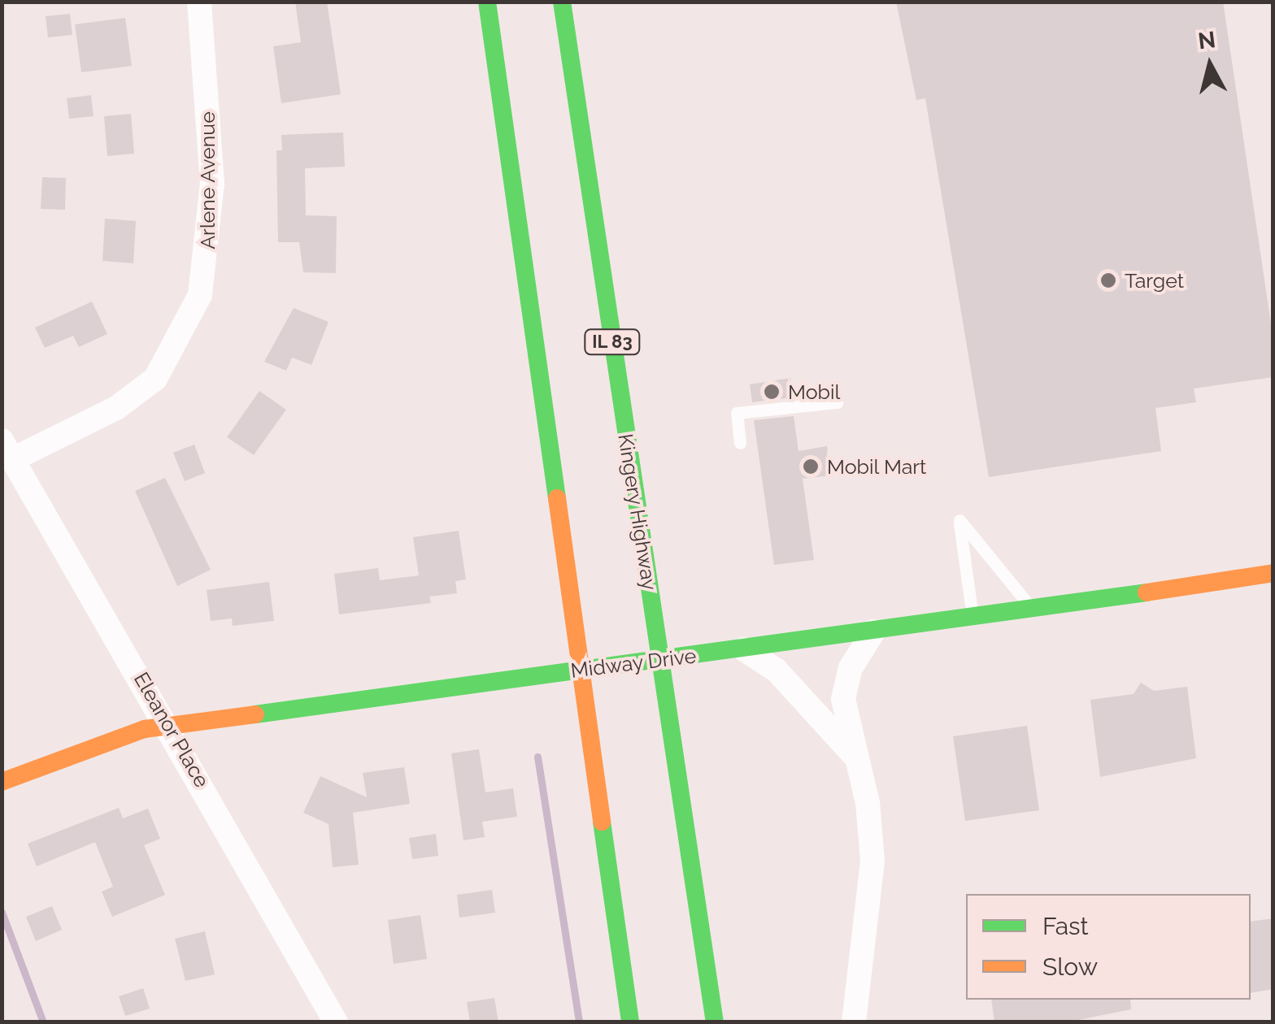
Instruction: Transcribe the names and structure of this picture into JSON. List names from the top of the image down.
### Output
{
  "streets": {
    "main road": ["IL 83", "Kingery Highway", "Midway Drive"],
    "street": ["Arlene Avenue", "Eleanor Place"]
  },
  "crossings": [
    ["Arlene Avenue", "Eleanor Place"],
    ["Kingery Highway", "Midway Drive"],
    ["Midway Drive", "Eleanor Place"]
  ],
  "places": ["Target", "Mobil", "Mobil Mart"],
  "legend": ["Fast", "Slow"],
  "north": "top"
}
